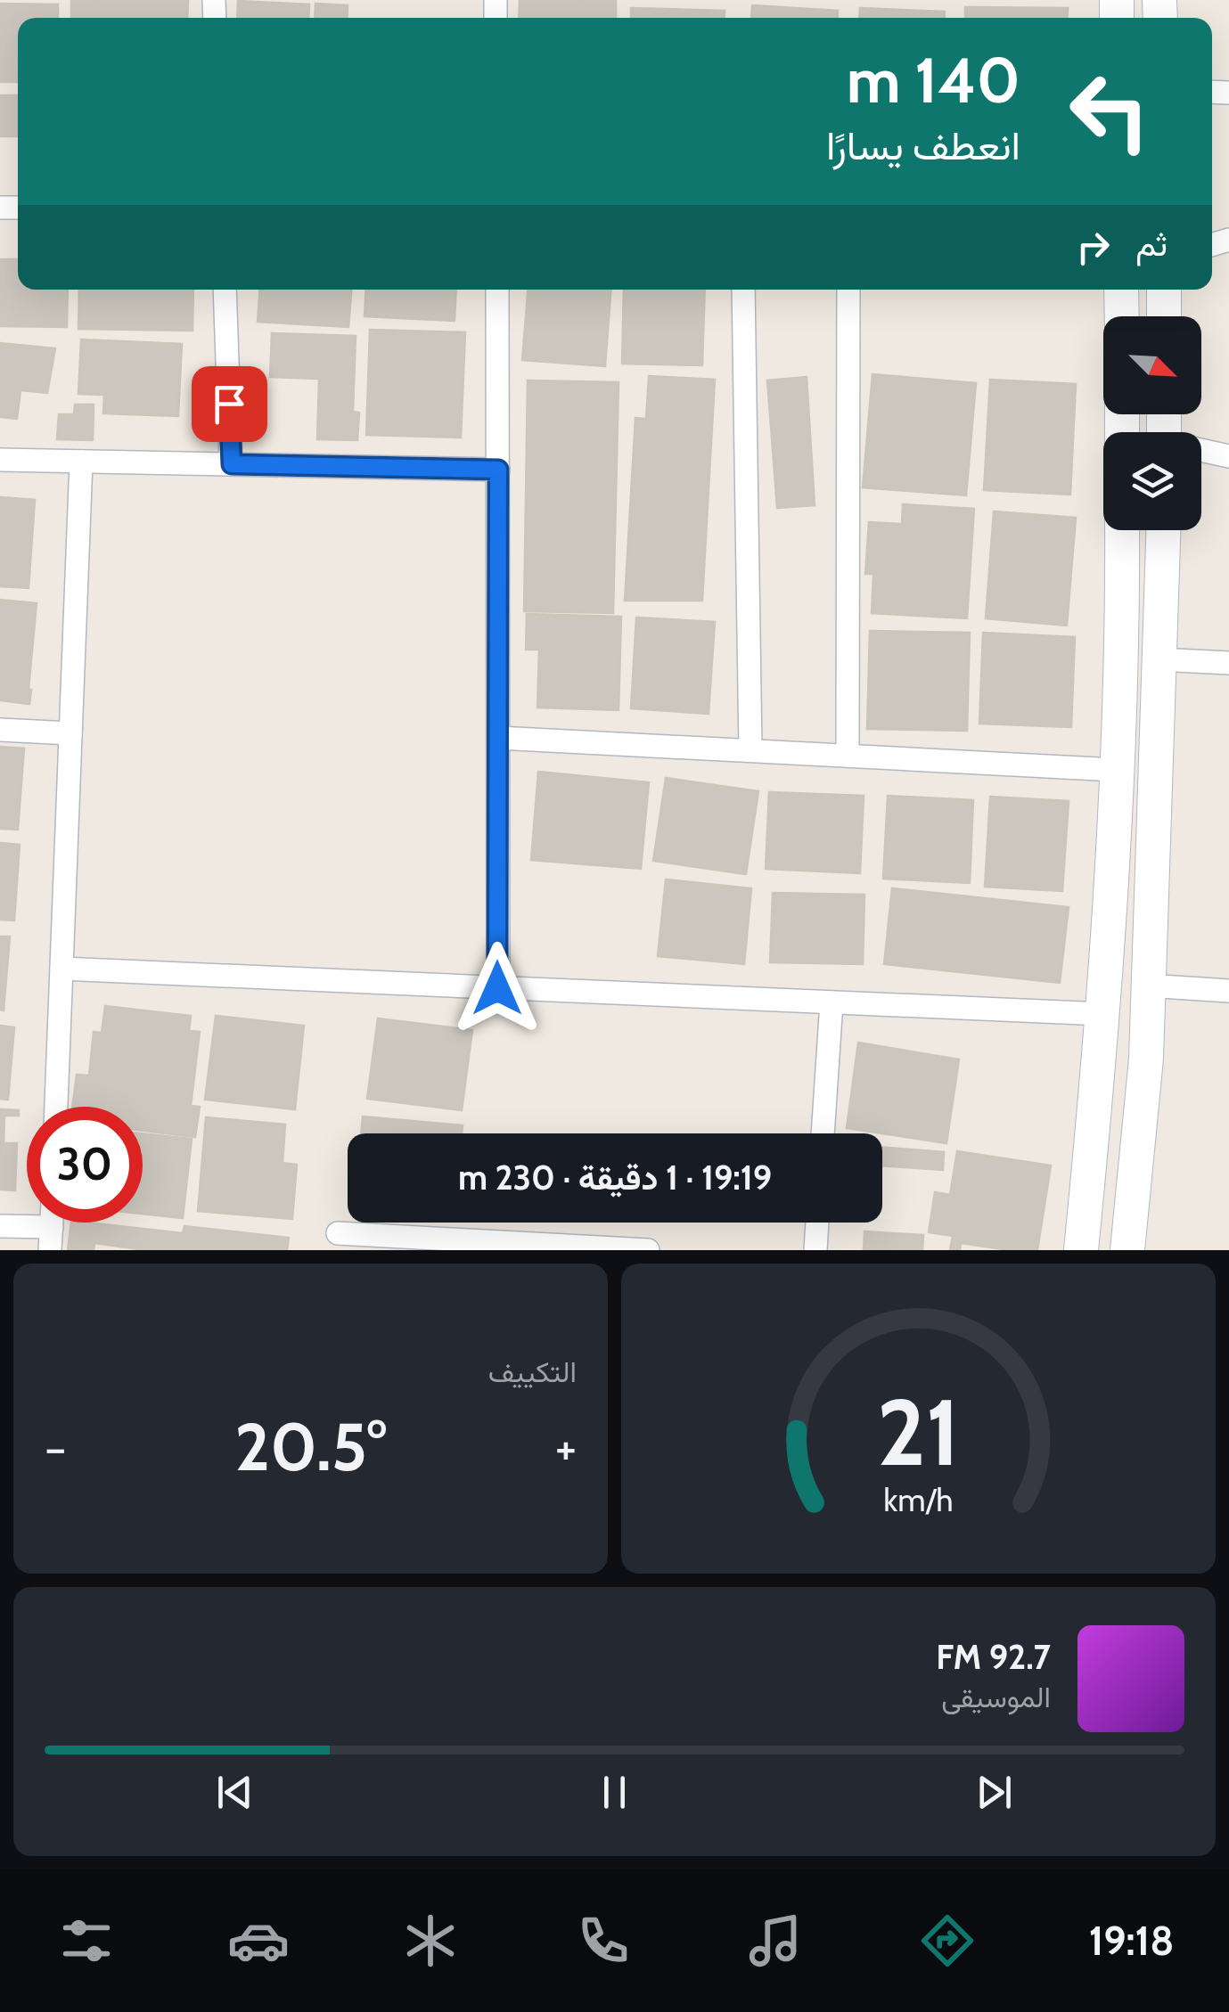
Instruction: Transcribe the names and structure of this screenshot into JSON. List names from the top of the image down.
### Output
{
  "north": "bottom right",
  "page": {
    "turn": ["140 m", "انعطف يسارًا"],
    "then": "ثم",
    "limit": "30",
    "trip": "19:19 · 1 دقيقة · 230 m",
    "tile": "التكييف",
    "heat": ["−", "20.5°", "+"],
    "song": ["92.7 FM", "الموسيقى"],
    "tabs": "19:18",
    "gauge": ["21", "km/h"]
  }
}
